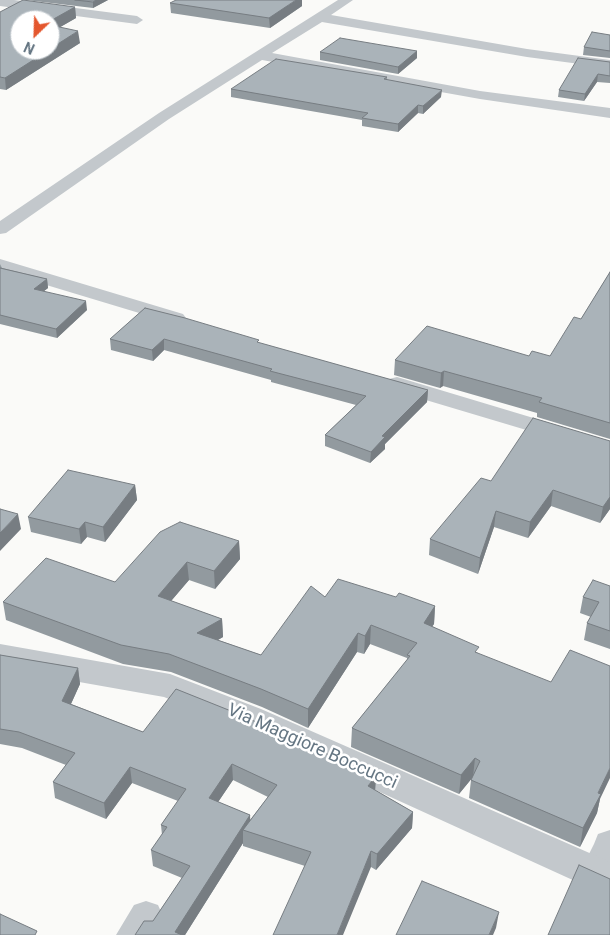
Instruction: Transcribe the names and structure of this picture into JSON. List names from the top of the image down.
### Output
{
  "streets": {
    "street": ["Via Maggiore Boccucci"]
  },
  "north": "bottom left"
}
